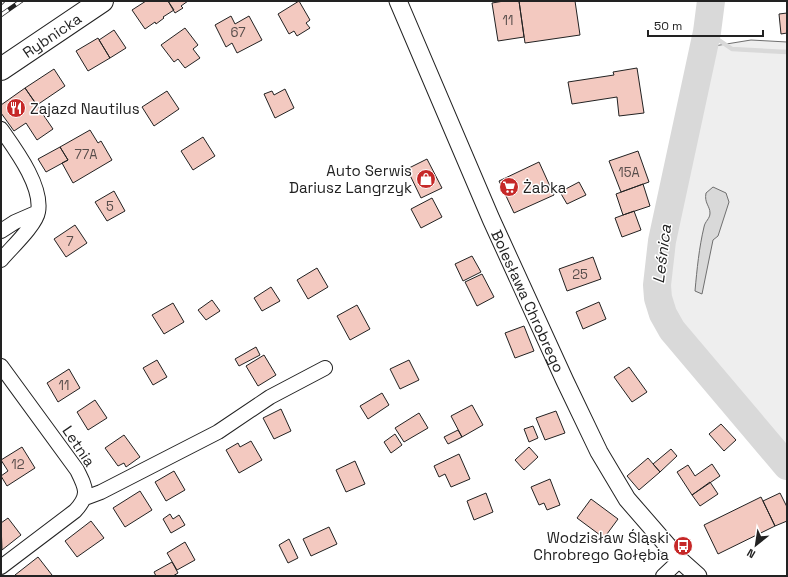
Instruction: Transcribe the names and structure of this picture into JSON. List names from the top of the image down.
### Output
{
  "streets": {
    "main road": ["Rybnicka"],
    "street": ["Bolesława Chrobrego", "Letnia"]
  },
  "water": ["Leśnica"],
  "places": {
    "restaurant": ["Zajazd Nautilus"],
    "shop": ["Auto Serwis Dariusz Langrzyk"],
    "supermarket": ["Żabka"],
    "bus stop": ["Wodzisław Śląski Chrobrego Gołębia"]
  },
  "house_numbers": [
    "11",
    "67",
    "77A",
    "15A",
    "5",
    "7",
    "25",
    "11",
    "12"
  ],
  "scale_bar": "50 m",
  "north": "bottom left"
}
